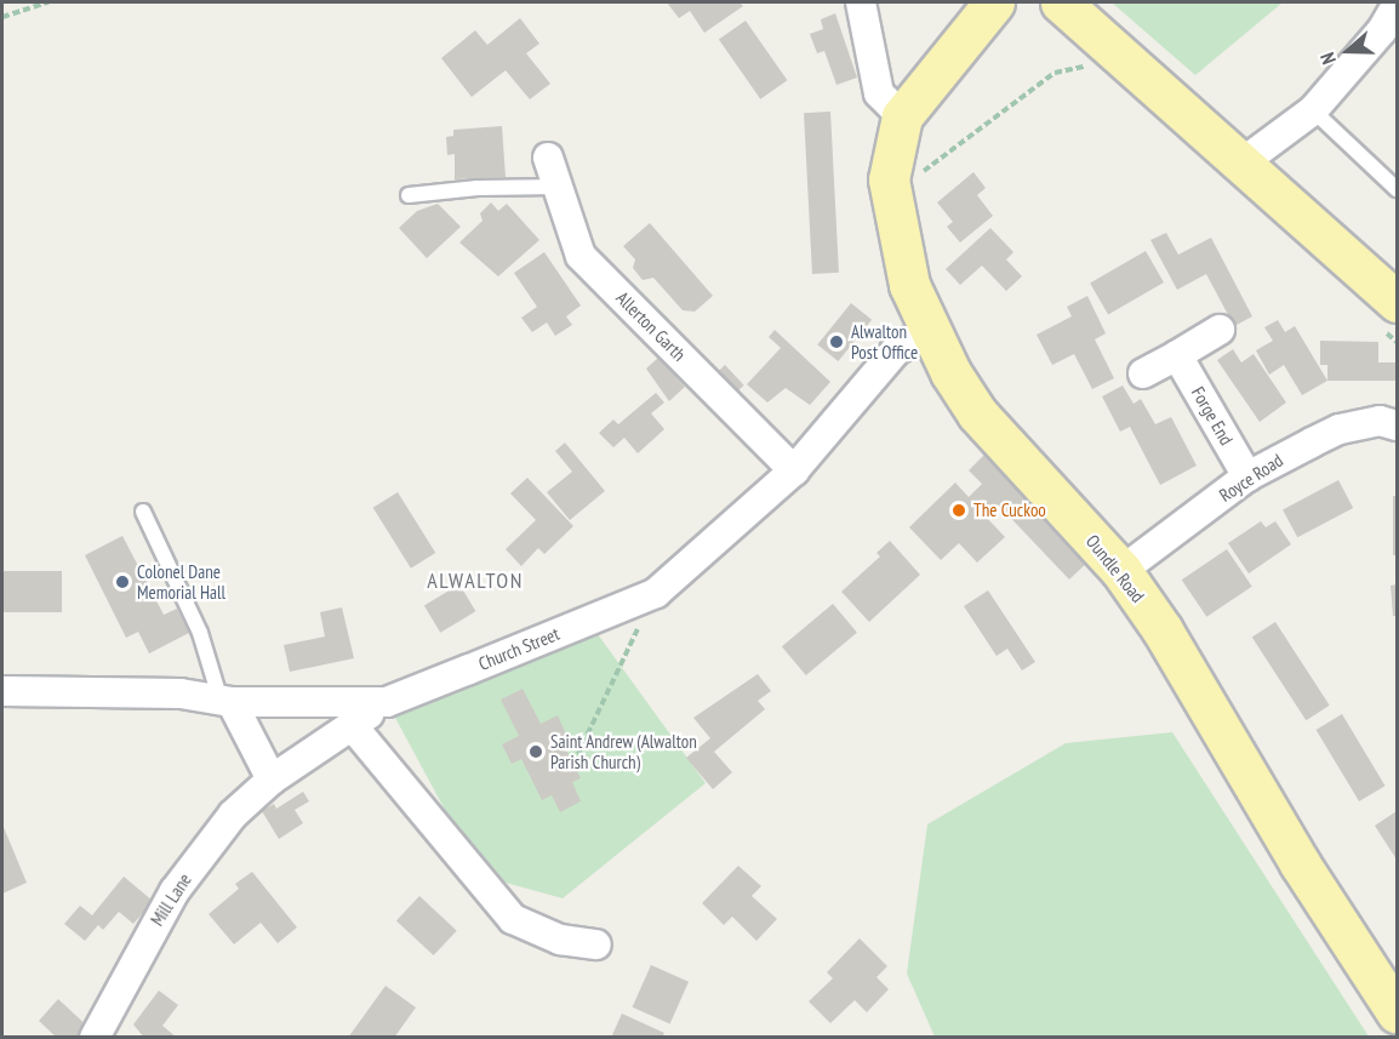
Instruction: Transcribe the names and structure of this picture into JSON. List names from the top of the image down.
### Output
{
  "streets": {
    "main road": ["Oundle Road"],
    "street": [
      "Allerton Garth",
      "Forge End",
      "Royce Road",
      "Church Street",
      "Mill Lane"
    ]
  },
  "crossings": [
    ["Allerton Garth", "Church Street"],
    ["Forge End", "Royce Road"],
    ["Royce Road", "Oundle Road"],
    ["Oundle Road", "Church Street"],
    ["Church Street", "Mill Lane"]
  ],
  "districts": ["ALWALTON"],
  "places": [
    "Alwalton Post Office",
    "The Cuckoo",
    "Colonel Dane Memorial Hall",
    "Saint Andrew (Alwalton Parish Church)"
  ],
  "north": "left"
}
